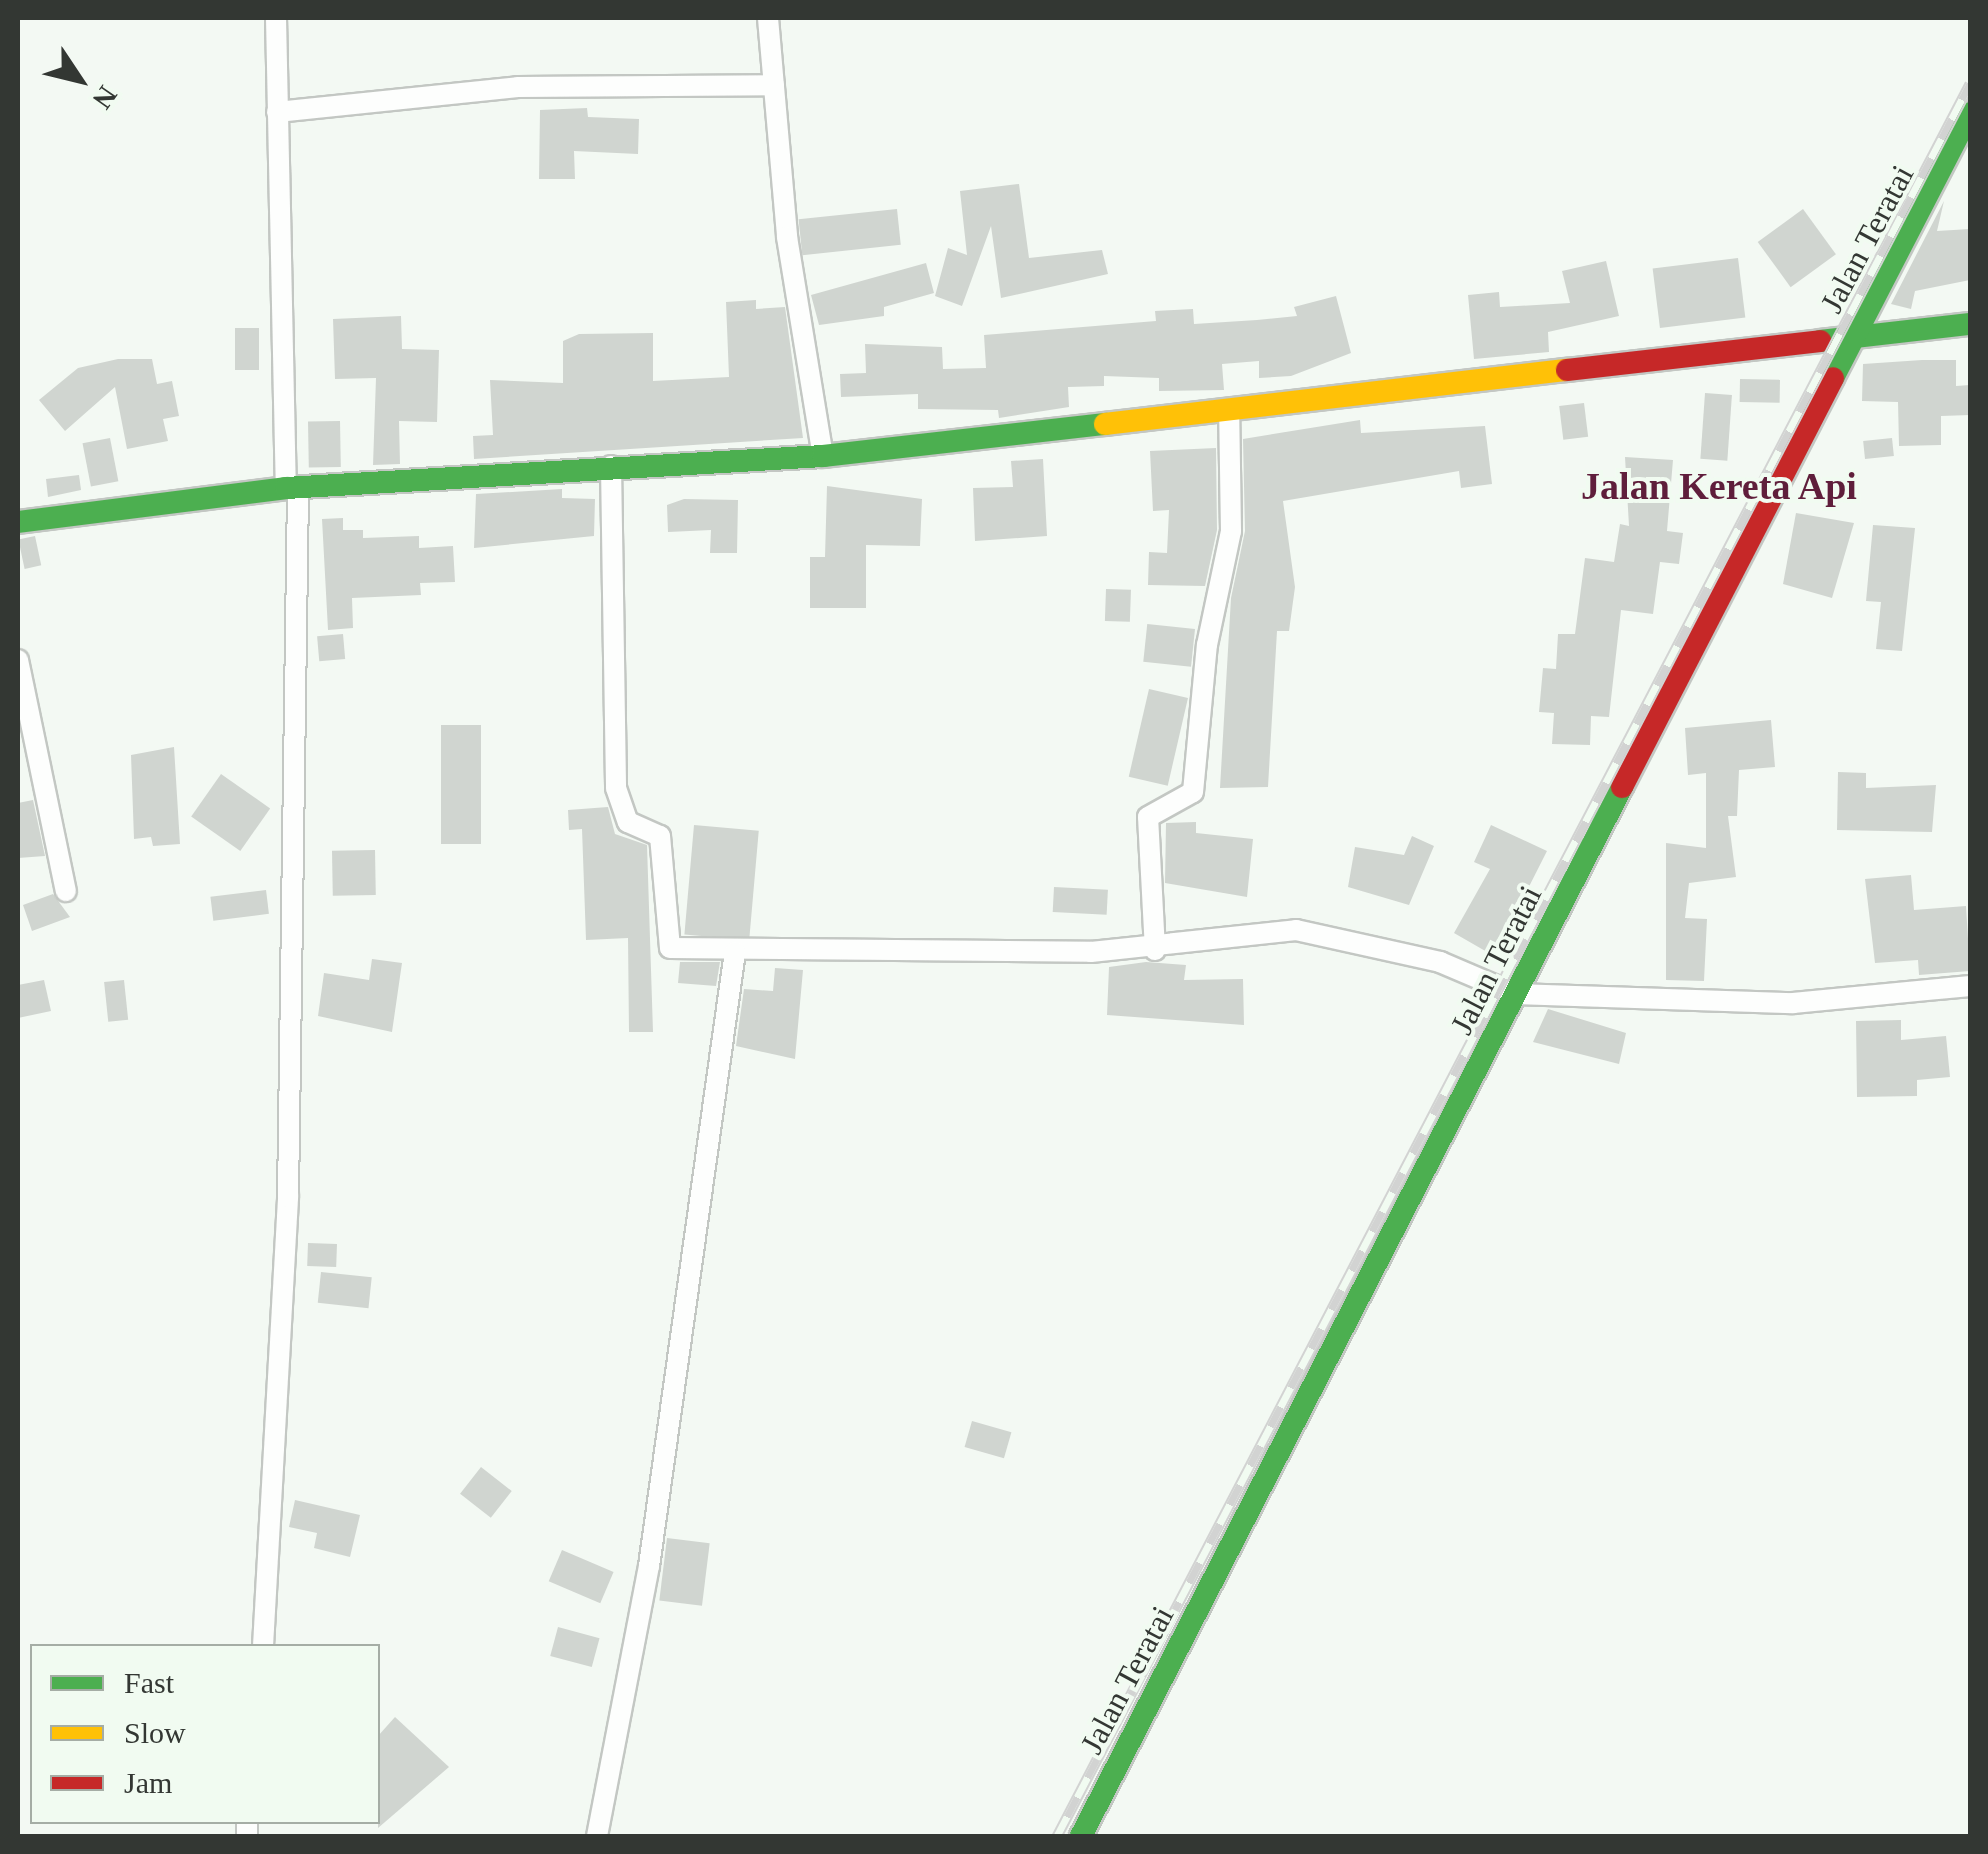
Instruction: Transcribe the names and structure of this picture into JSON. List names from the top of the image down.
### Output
{
  "streets": {
    "street": ["Jalan Teratai"]
  },
  "districts": ["Jalan Kereta Api"],
  "legend": ["Fast", "Slow", "Jam"],
  "north": "bottom right"
}
